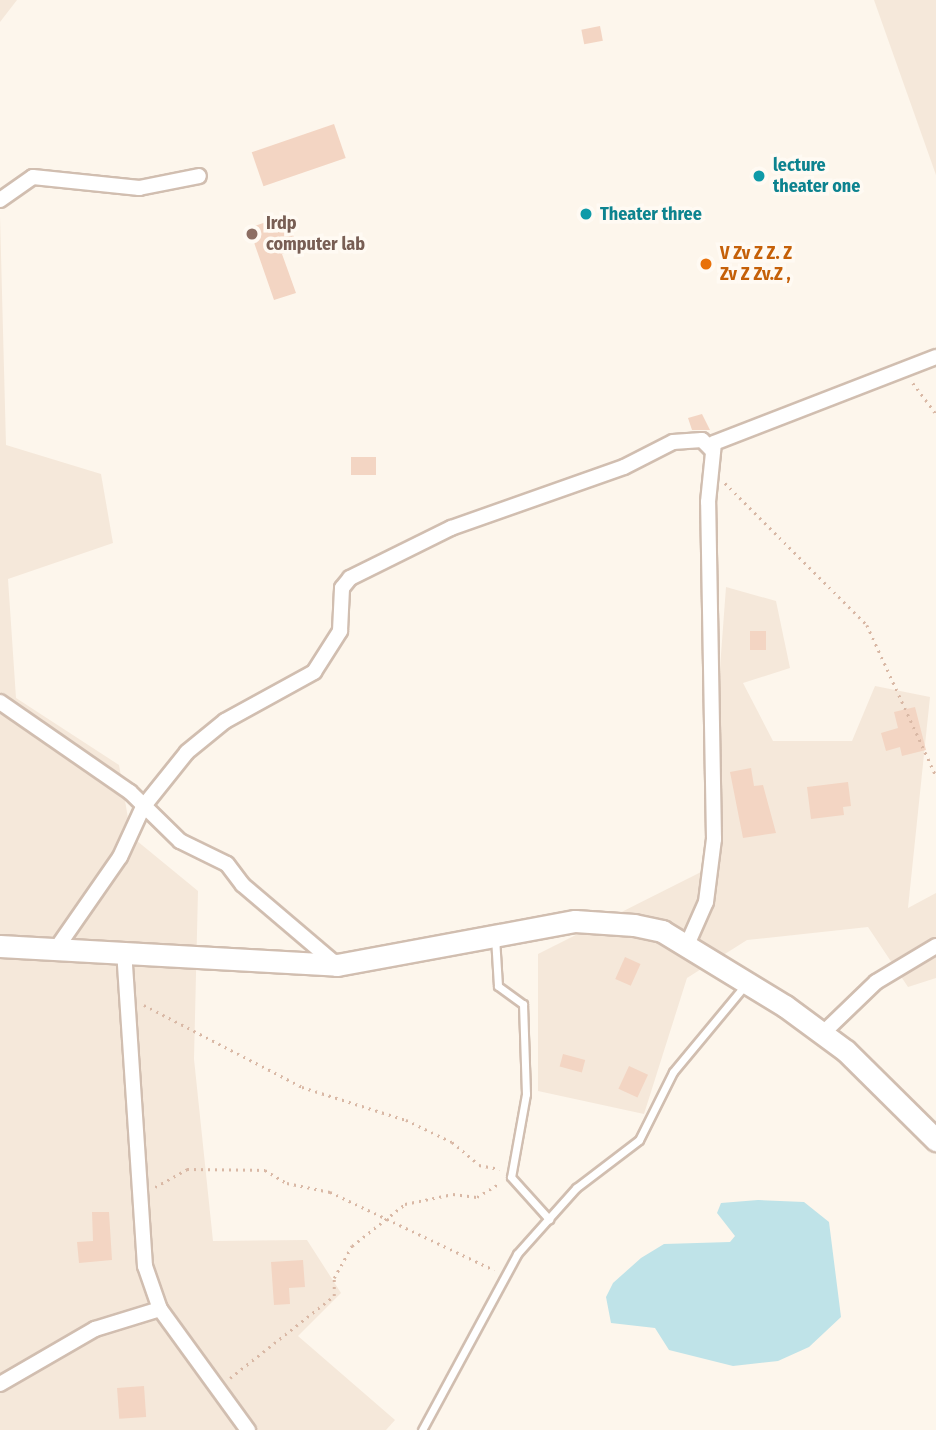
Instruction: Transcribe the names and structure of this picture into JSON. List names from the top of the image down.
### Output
{
  "places": [
    "lecture theater one",
    "Theater three",
    "Irdp computer lab",
    "V Zv Z Z. Z Zv Z Zv.Z ,"
  ]
}
